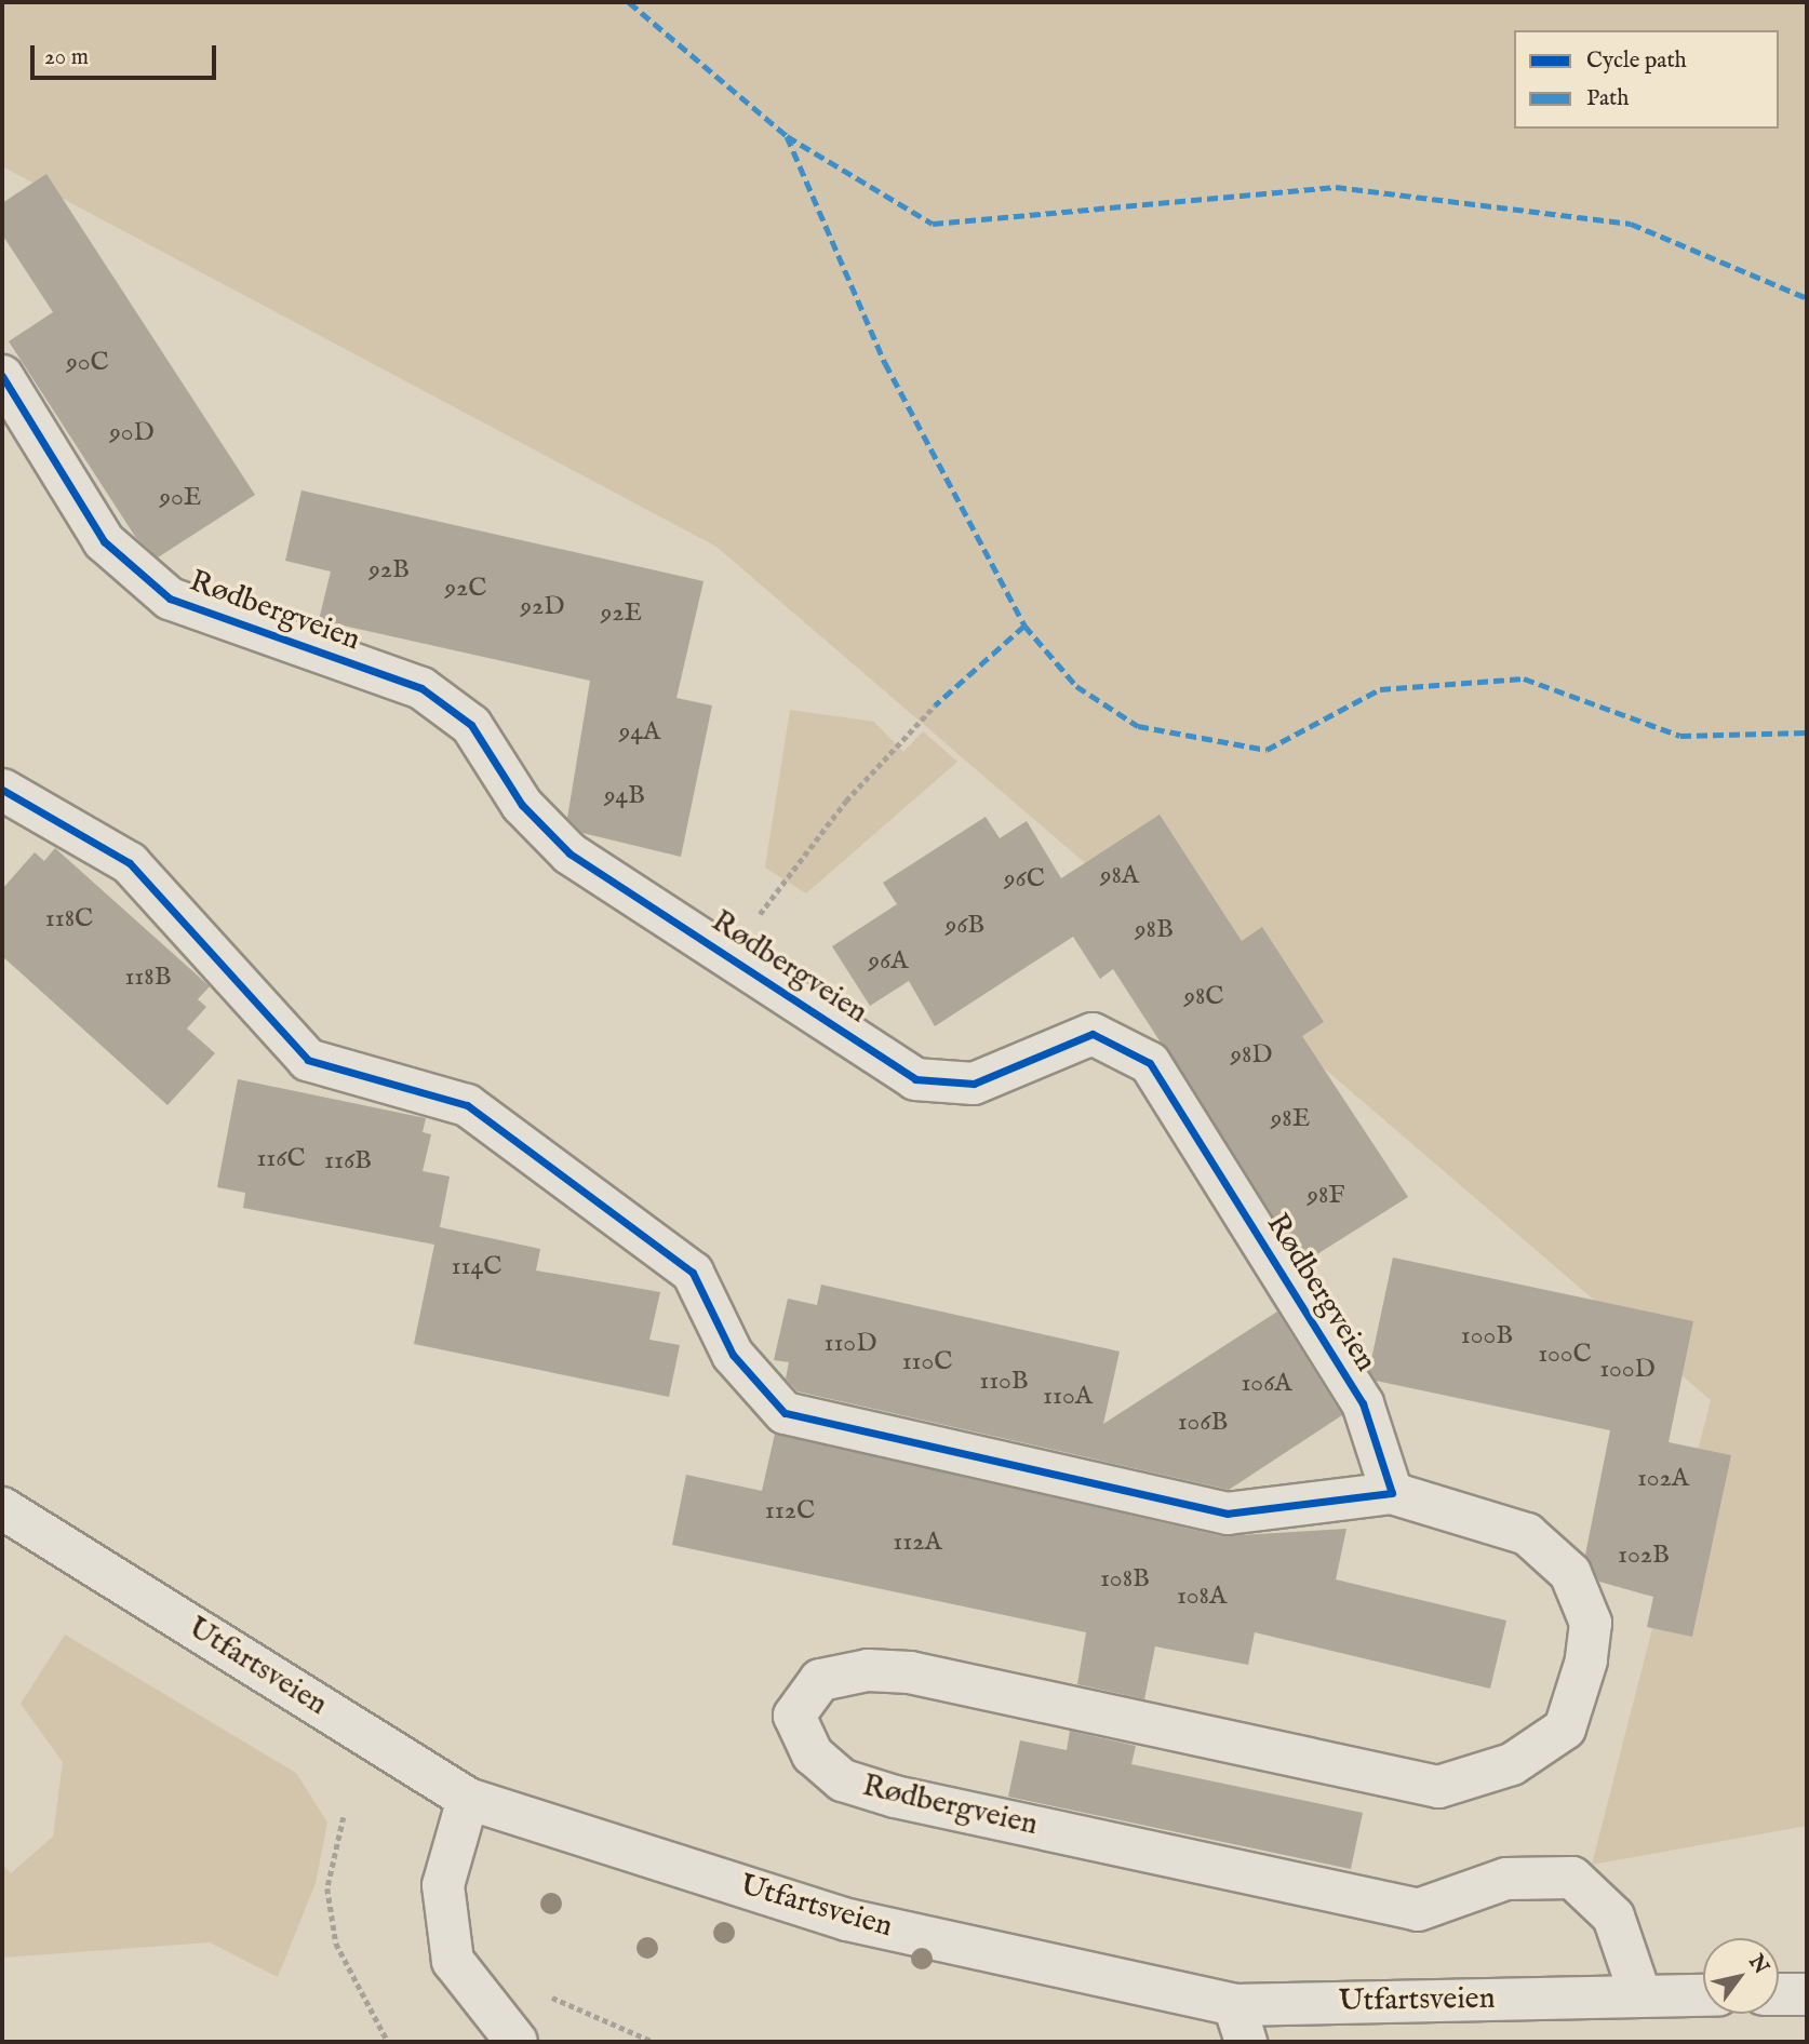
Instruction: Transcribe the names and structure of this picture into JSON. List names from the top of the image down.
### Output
{
  "streets": {
    "street": ["Rødbergveien", "Utfartsveien"]
  },
  "crossings": [
    ["Rødbergveien", "Utfartsveien"]
  ],
  "house_numbers": [
    "90C",
    "90D",
    "90E",
    "92B",
    "92C",
    "92D",
    "92E",
    "94A",
    "94B",
    "98A",
    "96C",
    "118C",
    "96B",
    "98B",
    "96A",
    "118B",
    "98C",
    "98D",
    "98E",
    "116C",
    "116B",
    "98F",
    "114C",
    "100B",
    "110D",
    "100C",
    "110C",
    "100D",
    "110B",
    "106A",
    "110A",
    "106B",
    "102A",
    "112C",
    "112A",
    "102B",
    "108B",
    "108A"
  ],
  "legend": ["Cycle path", "Path"],
  "scale_bar": "20 m",
  "north": "top right"
}
